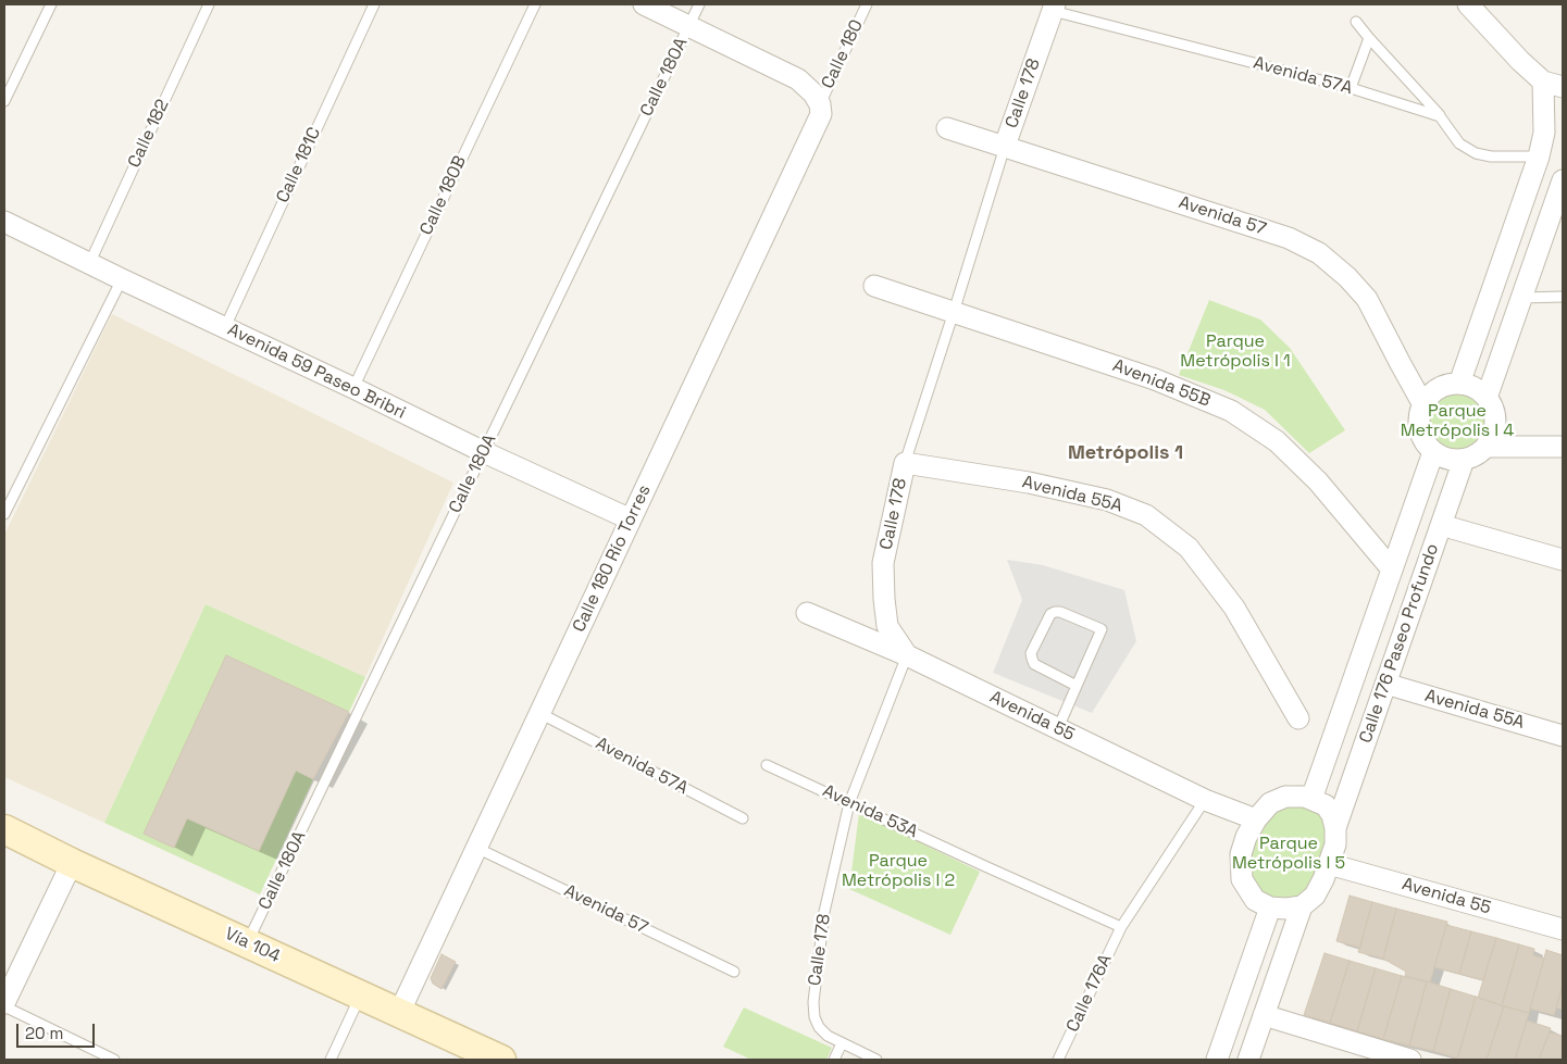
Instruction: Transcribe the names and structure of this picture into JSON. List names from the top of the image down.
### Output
{
  "streets": {
    "main road": ["Vía 104"],
    "street": [
      "Calle 178",
      "Avenida 57",
      "Avenida 59 Paseo Bribri",
      "Avenida 55B",
      "Avenida 55A",
      "Calle 180 Río Torres",
      "Calle 176 Paseo Profundo",
      "Avenida 55"
    ],
    "lane": [
      "Calle 180",
      "Avenida 57A",
      "Calle 180A",
      "Calle 182",
      "Calle 181C",
      "Calle 180B",
      "Avenida 53A",
      "Calle 176A"
    ]
  },
  "crossings": [
    ["Calle 180", "Calle 180 Río Torres"],
    ["Avenida 57A", "Calle 178"],
    ["Avenida 57A", "Calle 180 Río Torres"],
    ["Calle 180A", "Avenida 59 Paseo Bribri"],
    ["Calle 180A", "Vía 104"],
    ["Calle 178", "Avenida 57"],
    ["Calle 178", "Avenida 55B"],
    ["Calle 178", "Avenida 55A"],
    ["Calle 178", "Avenida 55"],
    ["Calle 178", "Avenida 53A"],
    ["Calle 182", "Avenida 59 Paseo Bribri"],
    ["Calle 181C", "Avenida 59 Paseo Bribri"],
    ["Calle 180B", "Avenida 59 Paseo Bribri"],
    ["Avenida 57", "Calle 180 Río Torres"],
    ["Avenida 57", "Calle 176 Paseo Profundo"],
    ["Avenida 59 Paseo Bribri", "Calle 180 Río Torres"],
    ["Avenida 55B", "Calle 176 Paseo Profundo"],
    ["Avenida 55A", "Calle 176 Paseo Profundo"],
    ["Calle 180 Río Torres", "Vía 104"],
    ["Calle 176 Paseo Profundo", "Avenida 55"],
    ["Avenida 55", "Calle 176A"],
    ["Avenida 53A", "Calle 176A"]
  ],
  "districts": ["Metrópolis 1"],
  "parks": [
    "Parque Metrópolis I 1",
    "Parque Metrópolis I 4",
    "Parque Metrópolis I 5",
    "Parque Metrópolis I 2"
  ],
  "scale_bar": "20 m"
}
